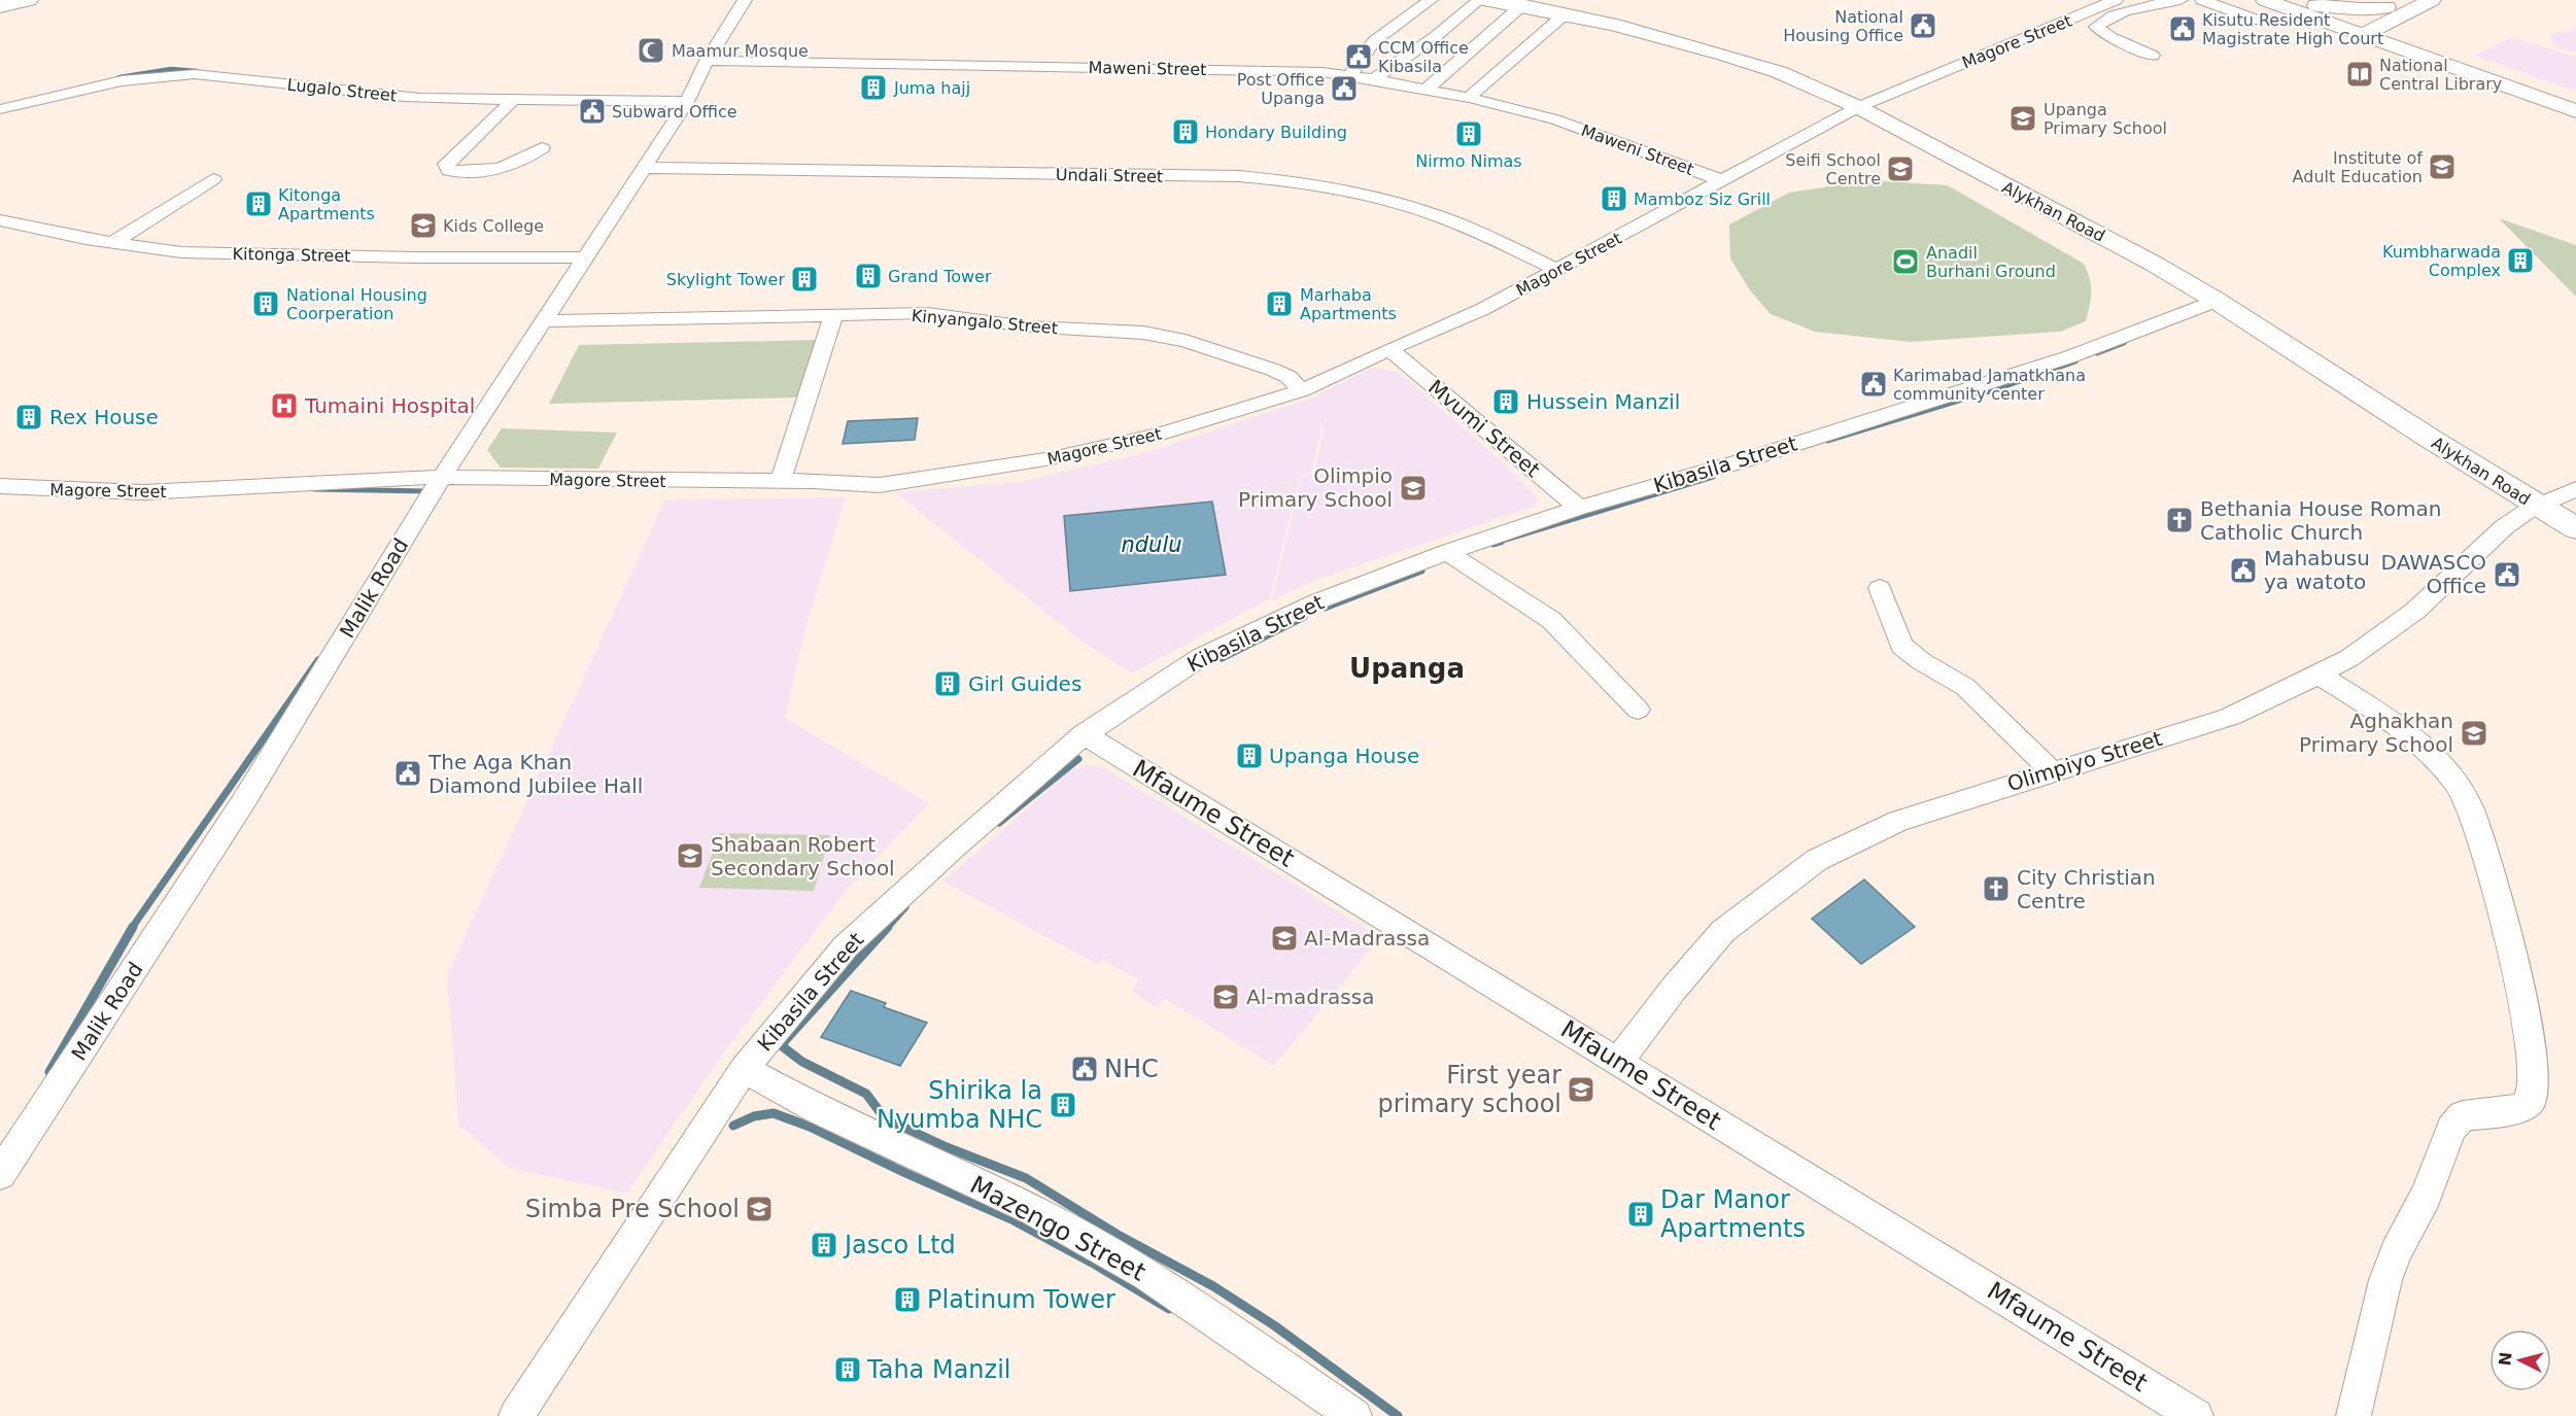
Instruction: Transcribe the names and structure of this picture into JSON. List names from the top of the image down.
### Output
{
  "streets": {
    "main road": ["Alykhan Road"],
    "street": [
      "Magore Street",
      "Maweni Street",
      "Lugalo Street",
      "Undali Street",
      "Kitonga Street",
      "Kinyangalo Street",
      "Mvumi Street",
      "Kibasila Street",
      "Malik Road",
      "Olimpiyo Street",
      "Mfaume Street",
      "Mazengo Street"
    ]
  },
  "crossings": [
    ["Magore Street", "Maweni Street"],
    ["Magore Street", "Undali Street"],
    ["Magore Street", "Alykhan Road"],
    ["Magore Street", "Kinyangalo Street"],
    ["Magore Street", "Mvumi Street"],
    ["Magore Street", "Malik Road"],
    ["Maweni Street", "Malik Road"],
    ["Lugalo Street", "Malik Road"],
    ["Undali Street", "Malik Road"],
    ["Alykhan Road", "Kibasila Street"],
    ["Alykhan Road", "Olimpiyo Street"],
    ["Kitonga Street", "Malik Road"],
    ["Kinyangalo Street", "Malik Road"],
    ["Mvumi Street", "Kibasila Street"],
    ["Kibasila Street", "Mfaume Street"],
    ["Kibasila Street", "Mazengo Street"],
    ["Olimpiyo Street", "Mfaume Street"]
  ],
  "districts": ["Upanga"],
  "water": ["ndulu"],
  "places": {
    "public building": [
      "National Housing Office",
      "Kisutu Resident Magistrate High Court",
      "CCM Office Kibasila",
      "Post Office Upanga",
      "Subward Office",
      "Karimabad Jamatkhana community center",
      "Mahabusu ya watoto",
      "DAWASCO Office",
      "The Aga Khan Diamond Jubilee Hall",
      "NHC"
    ],
    "mosque": ["Maamur Mosque"],
    "library": ["National Central Library"],
    "building": [
      "Juma hajj",
      "Hondary Building",
      "Nirmo Nimas",
      "Mamboz Siz Grill",
      "Kitonga Apartments",
      "Kumbharwada Complex",
      "Grand Tower",
      "Skylight Tower",
      "National Housing Coorperation",
      "Marhaba Apartments",
      "Hussein Manzil",
      "Rex House",
      "Girl Guides",
      "Upanga House",
      "Shirika la Nyumba NHC",
      "Dar Manor Apartments",
      "Jasco Ltd",
      "Platinum Tower",
      "Taha Manzil"
    ],
    "school or university": [
      "Upanga Primary School",
      "Institute of Adult Education",
      "Seifi School Centre",
      "Kids College",
      "Olimpio Primary School",
      "Aghakhan Primary School",
      "Shabaan Robert Secondary School",
      "Al-Madrassa",
      "Al-madrassa",
      "First year primary school",
      "Simba Pre School"
    ],
    "sports": ["Anadil Burhani Ground"],
    "hospital": ["Tumaini Hospital"],
    "church": ["Bethania House Roman Catholic Church", "City Christian Centre"]
  },
  "north": "left"
}
